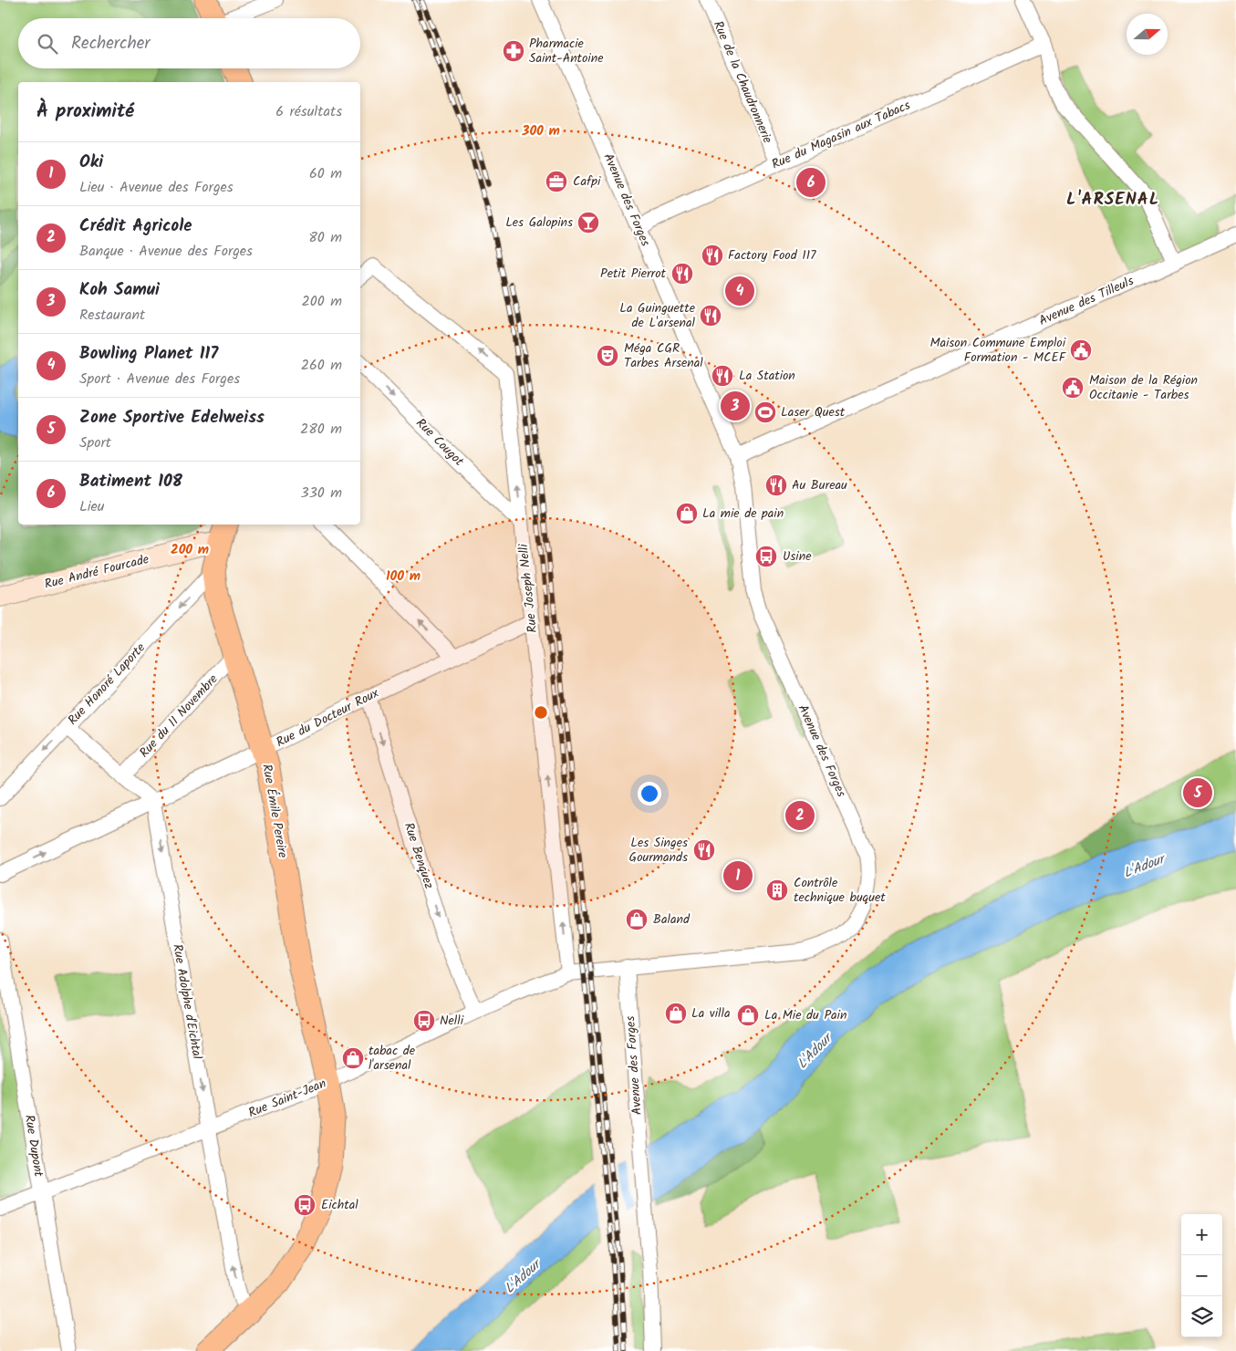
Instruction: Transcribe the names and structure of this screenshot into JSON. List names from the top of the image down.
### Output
{
  "streets": {
    "main road": ["Rue Émile Pereire"],
    "street": [
      "Rue de la Chaudronnerie",
      "Rue du Magasin aux Tabacs",
      "Avenue des Forges",
      "Avenue des Tilleuls",
      "Rue Cougot",
      "Rue André Fourcade",
      "Rue Joseph Nelli",
      "Rue Honoré Laporte",
      "Rue du 11 Novembre",
      "Rue du Docteur Roux",
      "Rue Benquez",
      "Rue Adolphe d'Eichtal",
      "Rue Saint-Jean",
      "Rue Dupont"
    ]
  },
  "crossings": [
    ["Rue de la Chaudronnerie", "Rue du Magasin aux Tabacs"],
    ["Rue du Magasin aux Tabacs", "Avenue des Forges"],
    ["Avenue des Forges", "Avenue des Tilleuls"],
    ["Avenue des Forges", "Rue Saint-Jean"],
    ["Rue Cougot", "Rue Joseph Nelli"],
    ["Rue André Fourcade", "Rue Émile Pereire"],
    ["Rue Joseph Nelli", "Rue du Docteur Roux"],
    ["Rue Joseph Nelli", "Rue Saint-Jean"],
    ["Rue Honoré Laporte", "Rue Émile Pereire"],
    ["Rue du 11 Novembre", "Rue Émile Pereire"],
    ["Rue du Docteur Roux", "Rue Émile Pereire"],
    ["Rue du Docteur Roux", "Rue Benquez"],
    ["Rue du Docteur Roux", "Rue Adolphe d'Eichtal"],
    ["Rue Émile Pereire", "Rue Adolphe d'Eichtal"],
    ["Rue Émile Pereire", "Rue Saint-Jean"],
    ["Rue Benquez", "Rue Saint-Jean"],
    ["Rue Adolphe d'Eichtal", "Rue Saint-Jean"],
    ["Rue Saint-Jean", "Rue Dupont"]
  ],
  "one_way": [
    "Rue Cougot",
    "Rue Joseph Nelli",
    "Rue Honoré Laporte",
    "Rue Benquez"
  ],
  "districts": ["L'ARSENAL"],
  "water": ["L'Adour"],
  "places": {
    "pharmacy": ["Pharmacie Saint-Antoine"],
    "office": ["Cafpi"],
    "bar": ["Les Galopins"],
    "restaurant": [
      "Factory Food 117",
      "Petit Pierrot",
      "La Guinguette de L'arsenal",
      "La Station",
      "Au Bureau",
      "Les Singes Gourmands"
    ],
    "public building": ["Maison Commune Emploi Formation - MCEF", "Maison de la Région Occitanie - Tarbes"],
    "theatre": ["Méga CGR Tarbes Arsenal"],
    "sports": ["Laser Quest"],
    "shop": [
      "La mie de pain",
      "Baland",
      "La villa",
      "La Mie du Pain",
      "tabac de l'arsenal"
    ],
    "bus stop": ["Usine", "Nelli", "Eichtal"],
    "building": ["Contrôle technique buquet"]
  },
  "north": "right",
  "page": {
    "search": "Rechercher",
    "heading": ["À proximité", "6 résultats"],
    "list": [
      {
        "mark": "1",
        "name": "Oki",
        "note": "Lieu · Avenue des Forges",
        "value": "60 m"
      },
      {
        "mark": "2",
        "name": "Crédit Agricole",
        "note": "Banque · Avenue des Forges",
        "value": "80 m"
      },
      {
        "mark": "3",
        "name": "Koh Samui",
        "note": "Restaurant",
        "value": "200 m"
      },
      {
        "mark": "4",
        "name": "Bowling Planet 117",
        "note": "Sport · Avenue des Forges",
        "value": "260 m"
      },
      {
        "mark": "5",
        "name": "Zone Sportive Edelweiss",
        "note": "Sport",
        "value": "280 m"
      },
      {
        "mark": "6",
        "name": "Batiment 108",
        "note": "Lieu",
        "value": "330 m"
      }
    ],
    "pins": [
      "6",
      "4",
      "3",
      "5",
      "2",
      "1"
    ],
    "map_buttons": ["+", "−"]
  },
  "rings": ["300 m", "200 m", "100 m"]
}
